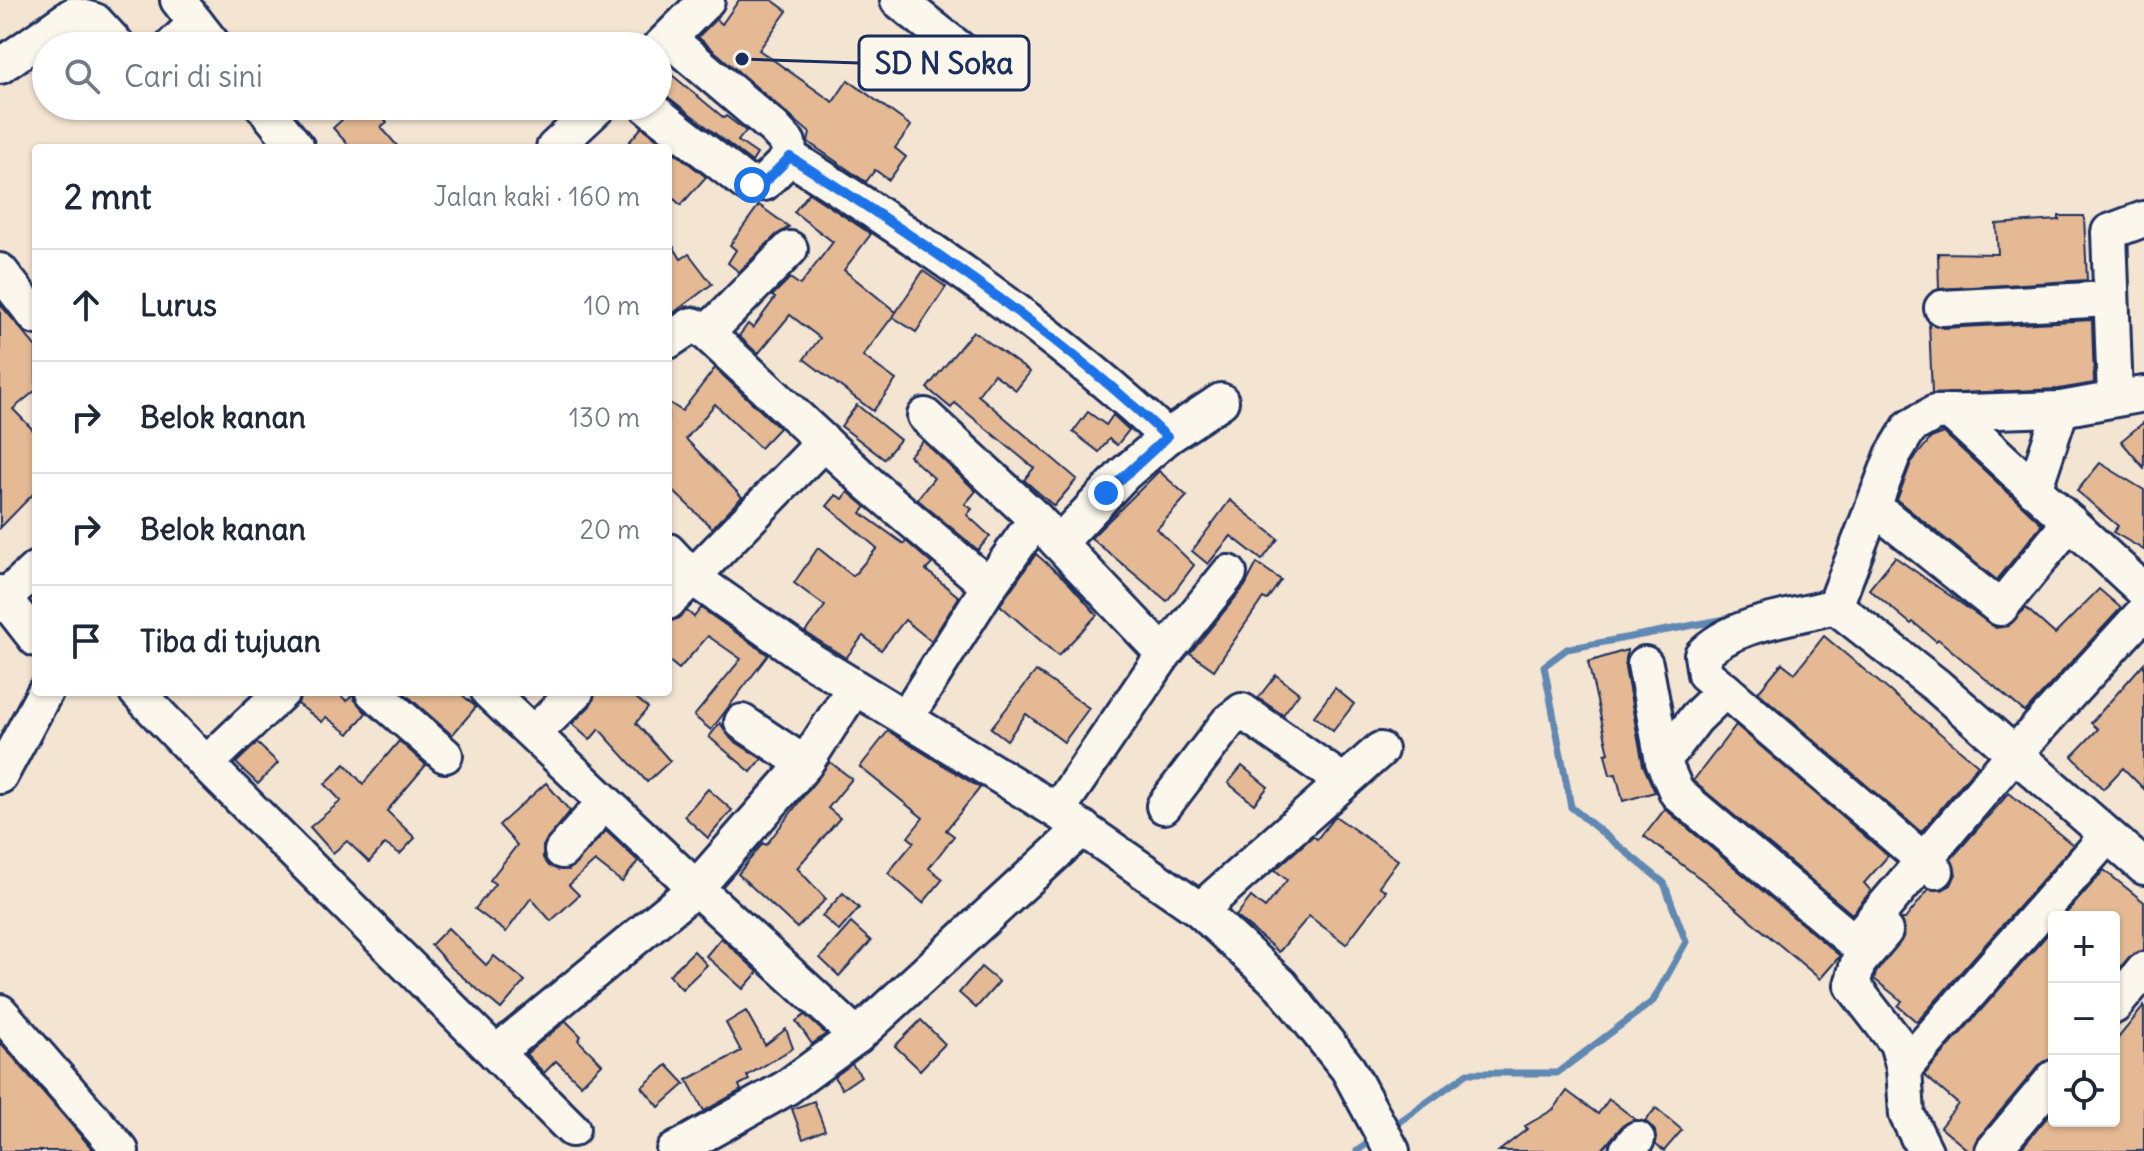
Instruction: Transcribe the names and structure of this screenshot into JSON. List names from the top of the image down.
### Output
{
  "places": ["SD N Soka"],
  "page": {
    "search": "Cari di sini",
    "heading": ["2 mnt", "Jalan kaki · 160 m"],
    "list": [
      ["Lurus", "10 m"],
      ["Belok kanan", "130 m"],
      ["Belok kanan", "20 m"],
      "Tiba di tujuan"
    ],
    "map_buttons": ["+", "−"]
  }
}
